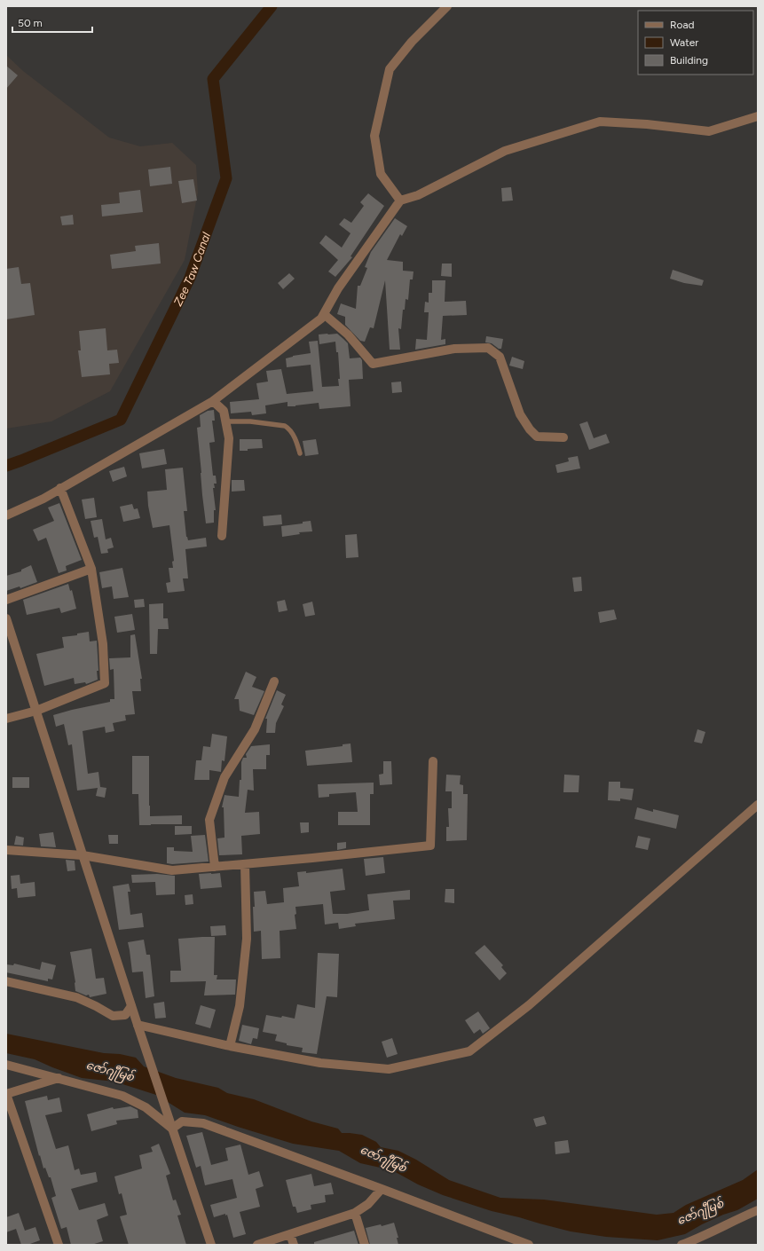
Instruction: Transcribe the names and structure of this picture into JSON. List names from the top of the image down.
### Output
{
  "water": ["Zee Taw Canal", "ဇော်ဂျီမြစ်"],
  "legend": ["Road", "Water", "Building"],
  "scale_bar": "50 m"
}
